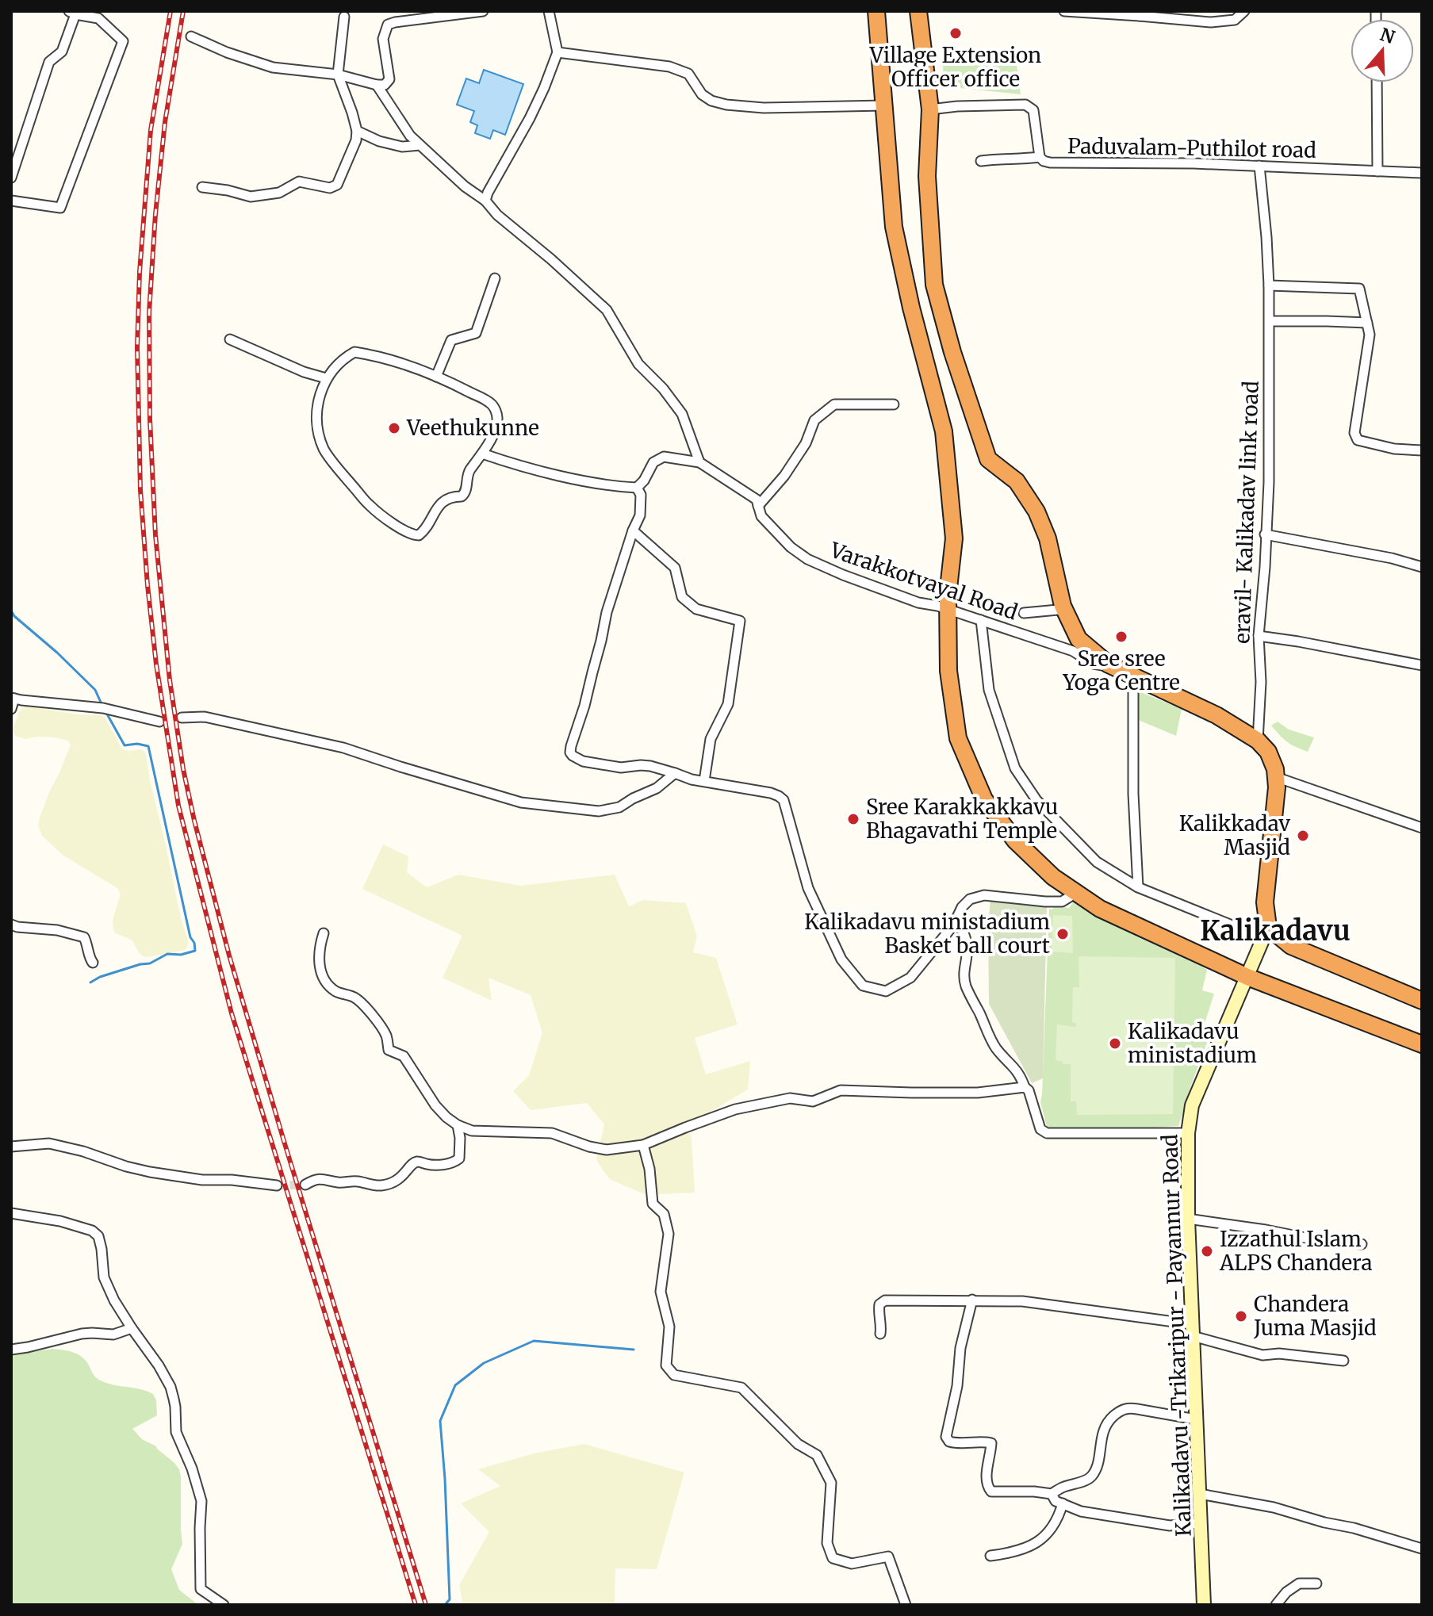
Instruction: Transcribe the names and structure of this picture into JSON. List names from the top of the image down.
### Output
{
  "streets": {
    "main road": ["Kalikadavu -Trikaripur - Payannur Road"],
    "street": ["Paduvalam-Puthilot road", "eravil- Kalikadav link road", "Varakkotvayal Road"]
  },
  "crossings": [
    ["Paduvalam-Puthilot road", "eravil- Kalikadav link road"]
  ],
  "districts": ["Kalikadavu"],
  "places": [
    "Village Extension Officer office",
    "Veethukunne",
    "Sree sree Yoga Centre",
    "Sree Karakkakkavu Bhagavathi Temple",
    "Kalikkadav Masjid",
    "Kalikadavu ministadium Basket ball court",
    "Kalikadavu ministadium",
    "Izzathul Islam ALPS Chandera",
    "Chandera Juma Masjid"
  ],
  "north": "top"
}
